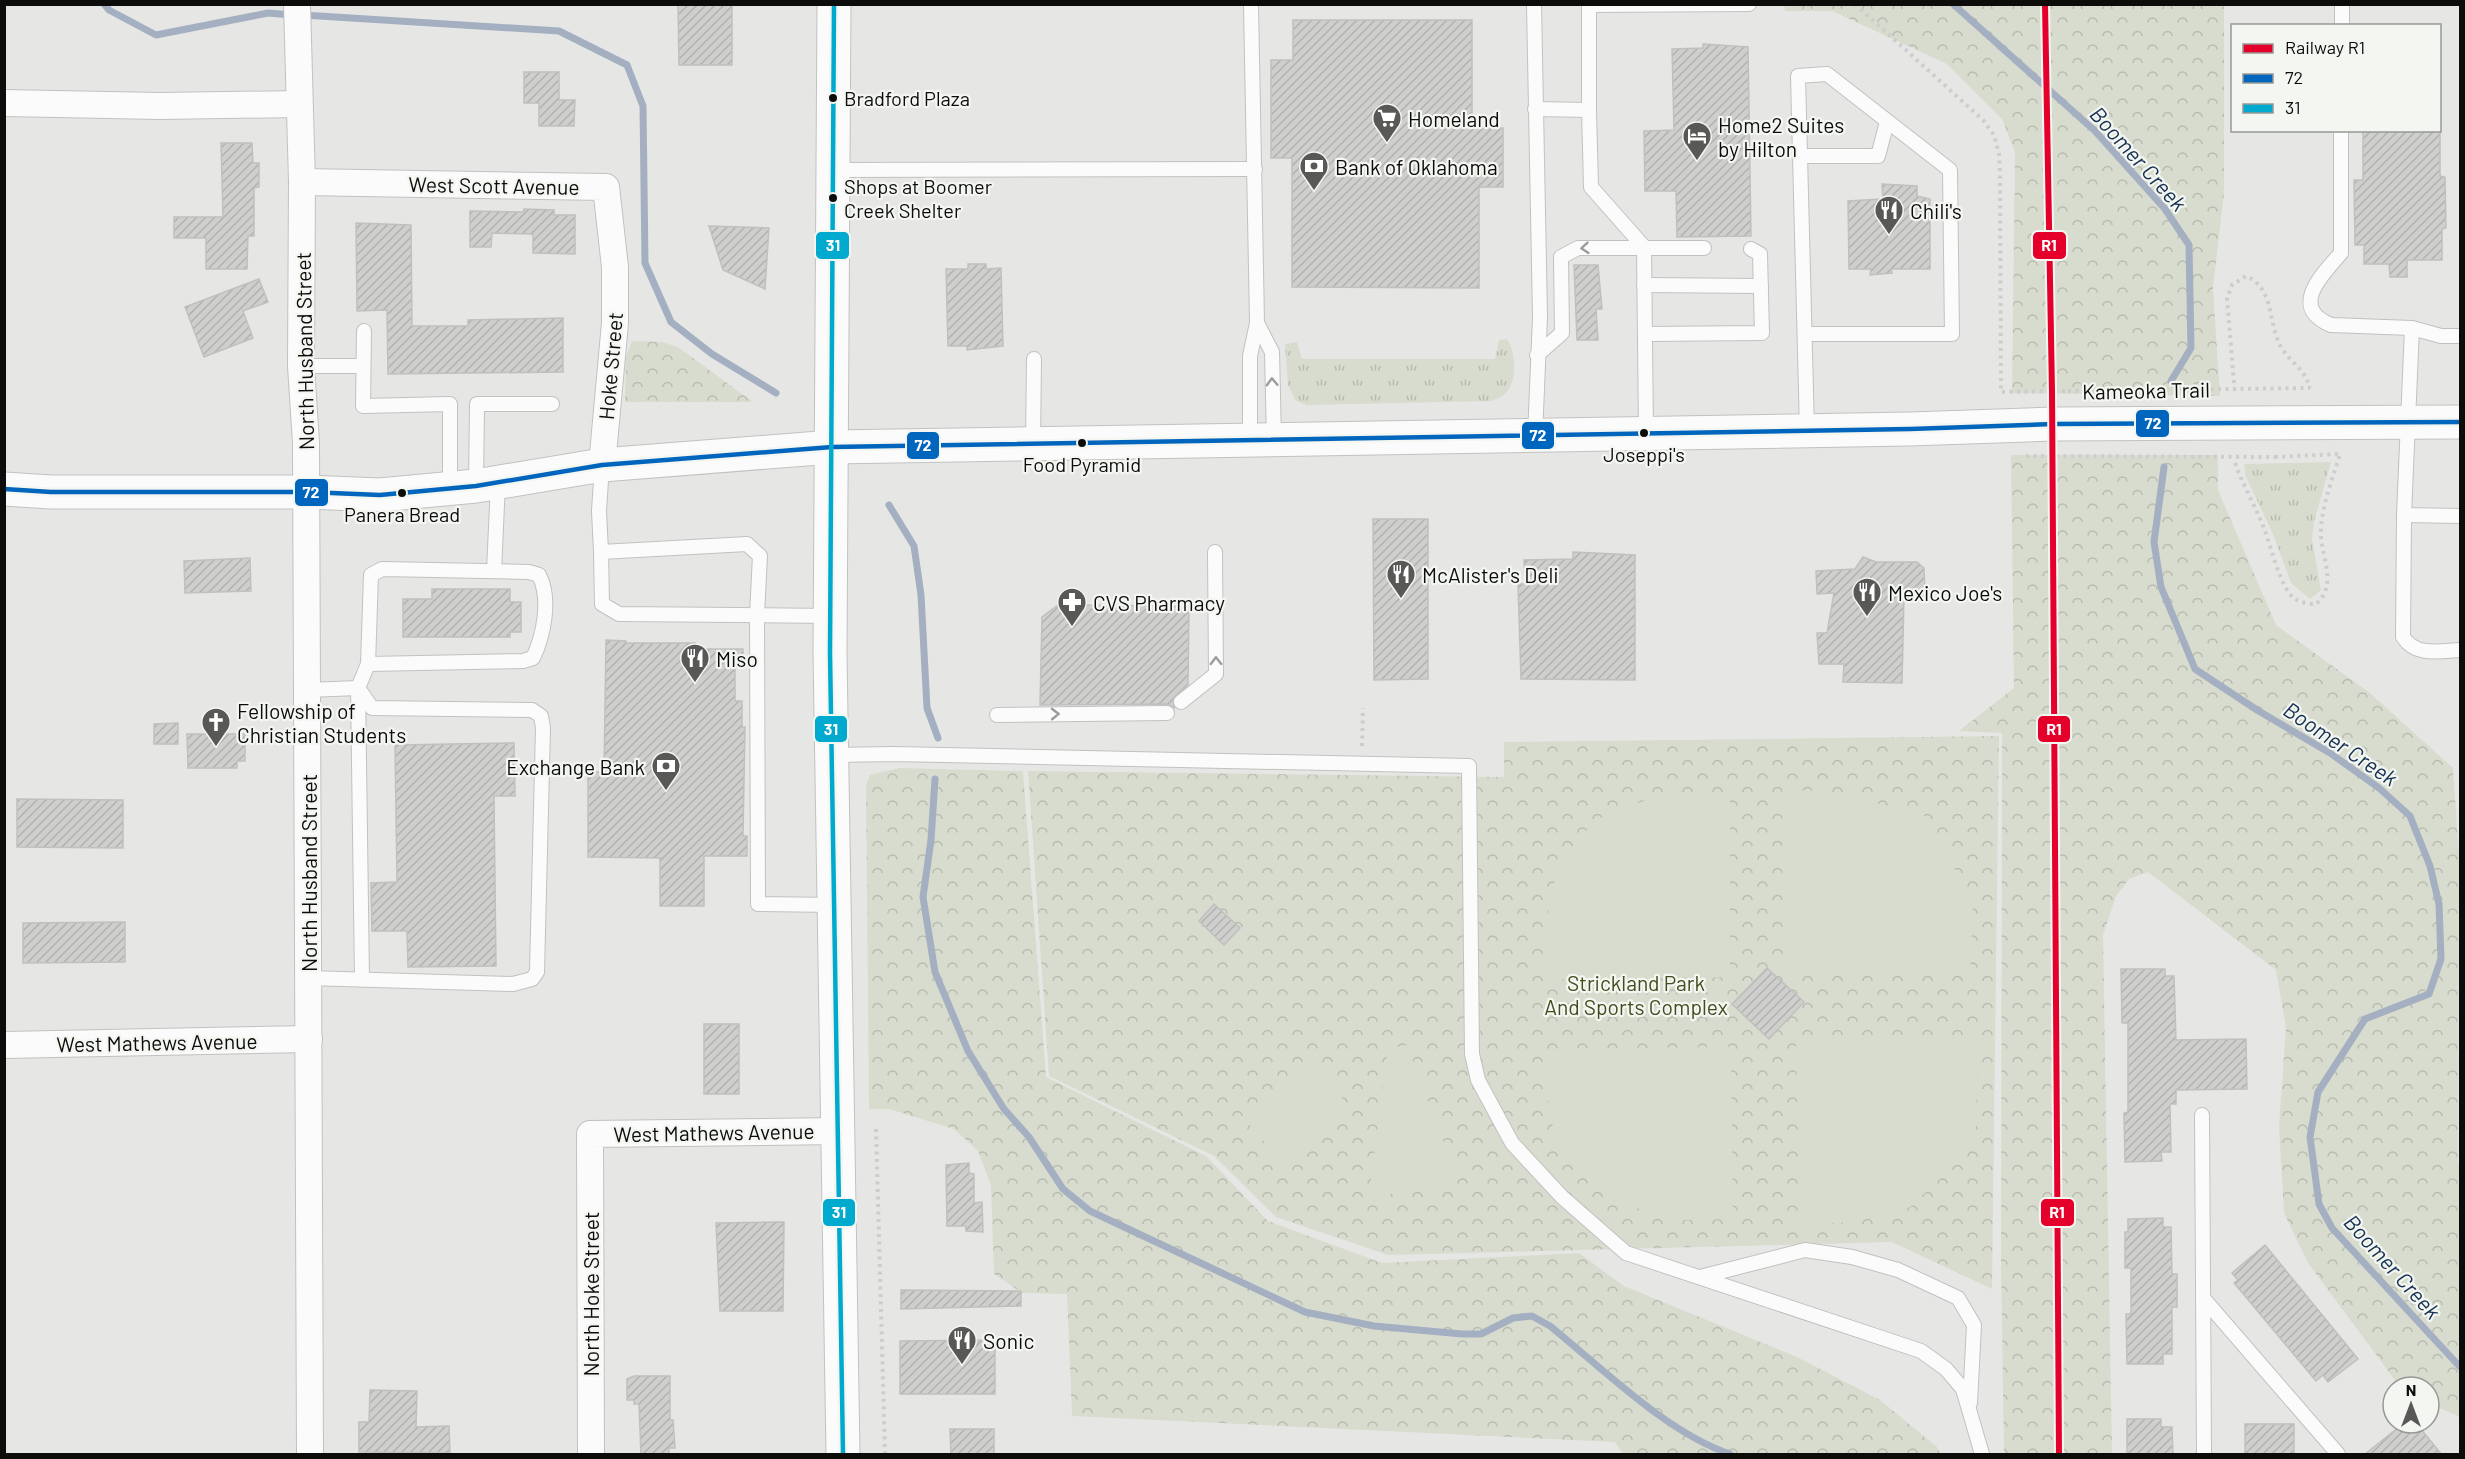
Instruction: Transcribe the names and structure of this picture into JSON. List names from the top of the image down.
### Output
{
  "streets": {
    "street": [
      "West Scott Avenue",
      "North Husband Street",
      "Hoke Street",
      "West Mathews Avenue",
      "North Hoke Street"
    ],
    "path": ["Kameoka Trail"]
  },
  "crossings": [
    ["West Scott Avenue", "North Husband Street"],
    ["West Scott Avenue", "Hoke Street"],
    ["North Husband Street", "West Mathews Avenue"],
    ["West Mathews Avenue", "North Hoke Street"]
  ],
  "water": ["Boomer Creek"],
  "parks": ["Strickland Park And Sports Complex"],
  "places": {
    "other": [
      "Bradford Plaza",
      "Shops at Boomer Creek Shelter",
      "Joseppi's",
      "Food Pyramid",
      "Panera Bread"
    ],
    "supermarket": ["Homeland"],
    "hotel": ["Home2 Suites by Hilton"],
    "bank": ["Bank of Oklahoma", "Exchange Bank"],
    "restaurant": [
      "Chili's",
      "McAlister's Deli",
      "Mexico Joe's",
      "Miso",
      "Sonic"
    ],
    "pharmacy": ["CVS Pharmacy"],
    "church": ["Fellowship of Christian Students"]
  },
  "lines": ["rail line R1", "transit line 31", "transit line 72"],
  "legend": ["Railway R1", "72", "31"],
  "north": "top"
}
